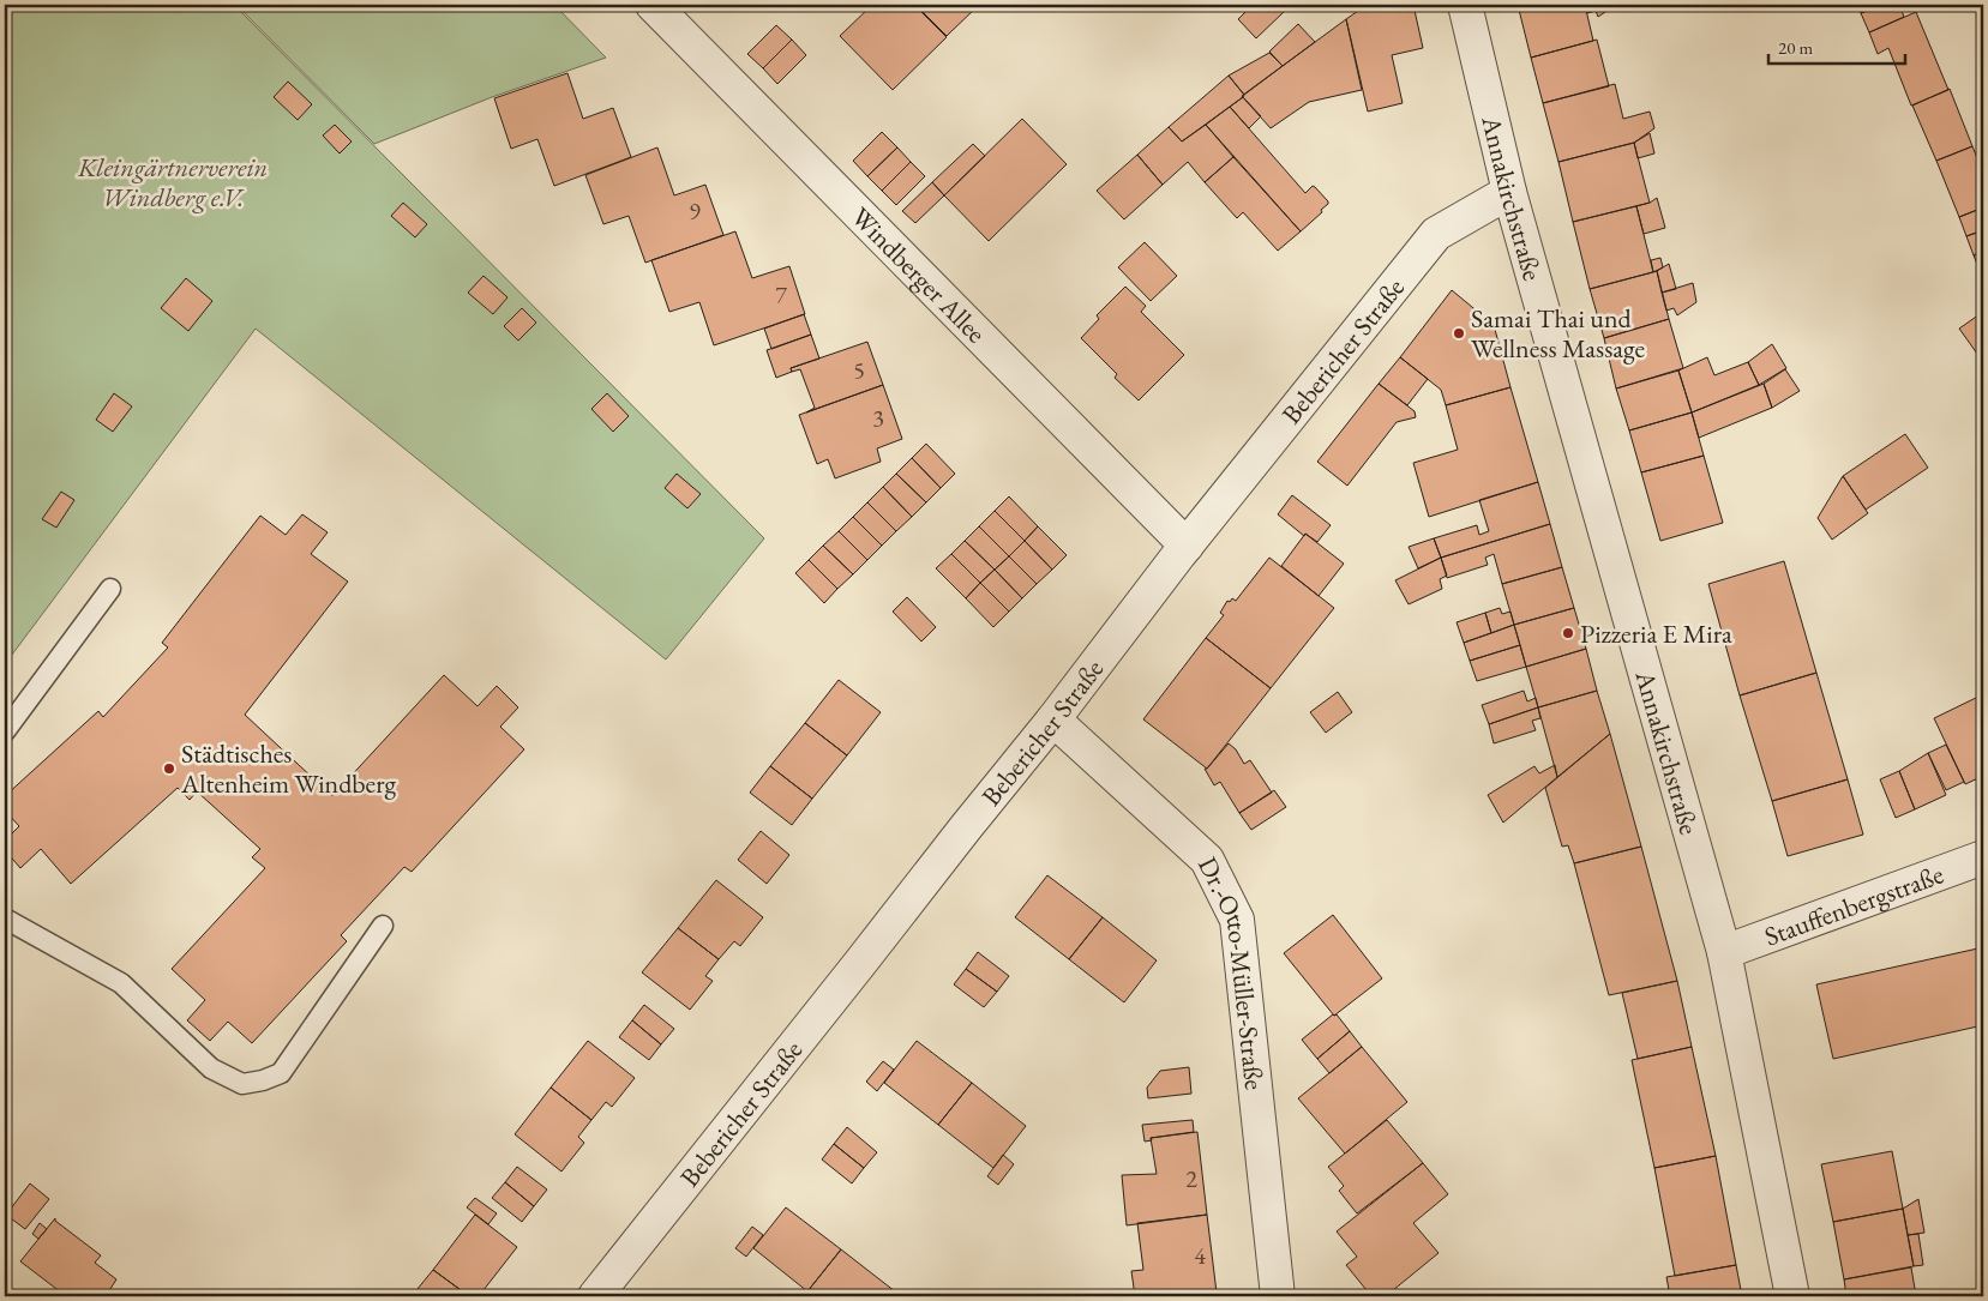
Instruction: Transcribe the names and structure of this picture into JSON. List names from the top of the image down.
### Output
{
  "streets": {
    "street": [
      "Annakirchstraße",
      "Windberger Allee",
      "Bebericher Straße",
      "Stauffenbergstraße",
      "Dr.-Otto-Müller-Straße"
    ]
  },
  "crossings": [
    ["Annakirchstraße", "Bebericher Straße"],
    ["Annakirchstraße", "Stauffenbergstraße"],
    ["Windberger Allee", "Bebericher Straße"],
    ["Bebericher Straße", "Dr.-Otto-Müller-Straße"]
  ],
  "parks": ["Kleingärtnerverein Windberg e.V."],
  "places": ["Samai Thai und Wellness Massage", "Pizzeria E Mira", "Städtisches Altenheim Windberg"],
  "house_numbers": [
    "9",
    "7",
    "5",
    "3",
    "2",
    "4"
  ],
  "scale_bar": "20 m"
}
